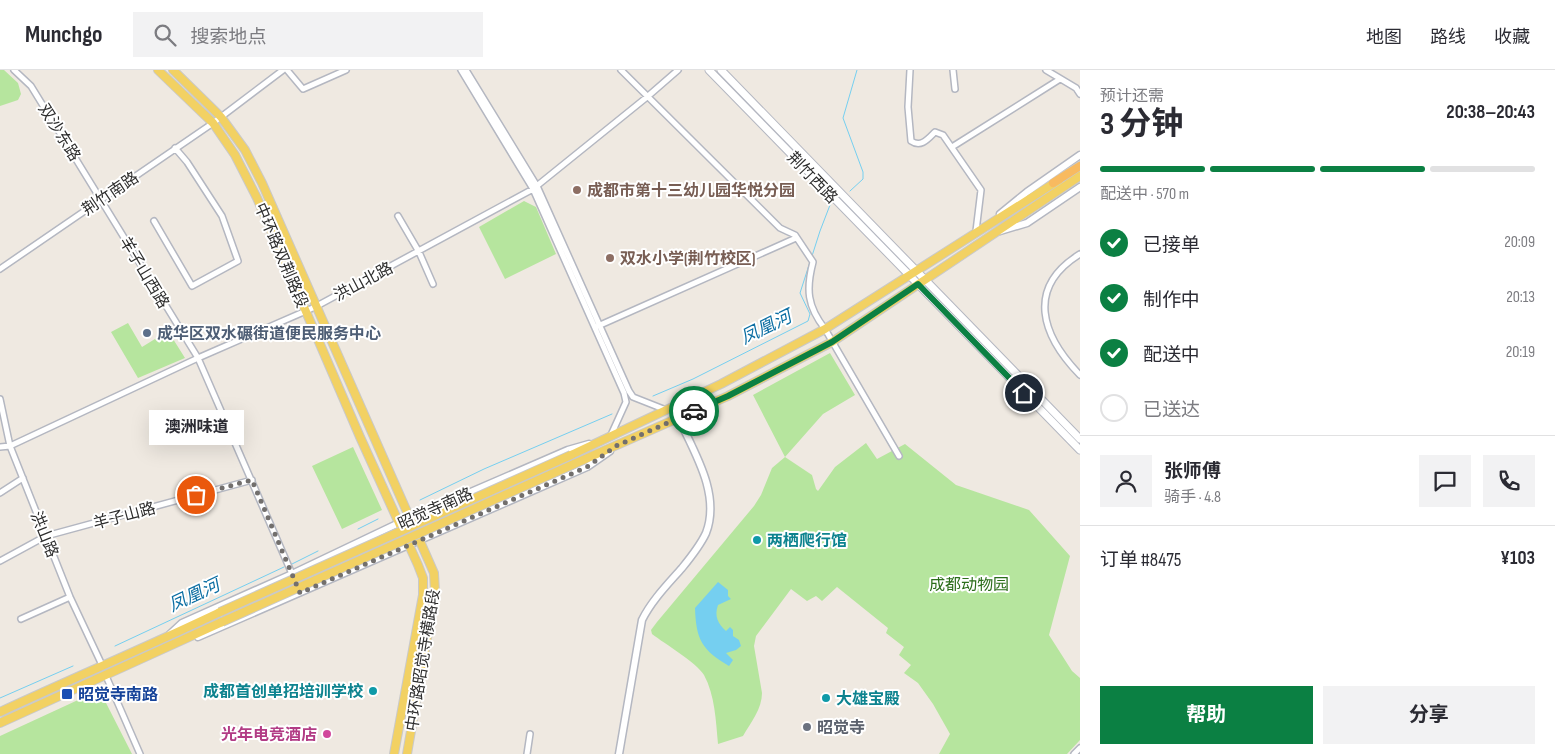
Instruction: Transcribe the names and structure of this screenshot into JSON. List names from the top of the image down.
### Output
{
  "streets": {
    "main road": [
      "荆竹西路",
      "中环路双荆路段",
      "昭觉寺南路",
      "中环路昭觉寺横路段"
    ],
    "street": [
      "双沙东路",
      "荆竹南路",
      "羊子山西路",
      "洪山北路",
      "羊子山路",
      "洪山路"
    ]
  },
  "crossings": [
    ["双沙东路", "荆竹南路"],
    ["双沙东路", "羊子山西路"],
    ["荆竹西路", "昭觉寺南路"],
    ["荆竹南路", "中环路双荆路段"],
    ["荆竹南路", "羊子山西路"],
    ["中环路双荆路段", "洪山北路"],
    ["中环路双荆路段", "昭觉寺南路"],
    ["中环路双荆路段", "中环路昭觉寺横路段"],
    ["羊子山西路", "洪山北路"],
    ["羊子山西路", "昭觉寺南路"],
    ["羊子山西路", "羊子山路"],
    ["洪山北路", "洪山路"],
    ["昭觉寺南路", "洪山路"],
    ["昭觉寺南路", "中环路昭觉寺横路段"],
    ["羊子山路", "洪山路"]
  ],
  "water": ["凤凰河"],
  "parks": ["成都动物园"],
  "places": {
    "other": [
      "成都市第十三幼儿园华悦分园",
      "双水小学(荆竹校区)",
      "成华区双水碾街道便民服务中心",
      "澳洲味道",
      "两栖爬行馆",
      "成都首创单招培训学校",
      "大雄宝殿",
      "昭觉寺",
      "光年电竞酒店"
    ],
    "transit": ["昭觉寺南路"]
  },
  "page": {
    "header": "Munchgo",
    "search": "搜索地点",
    "nav": ["地图", "路线", "收藏"],
    "heading": ["3 分钟", "预计还需", "20:38–20:43"],
    "panel": [
      "张师傅",
      "骑手 · 4.8",
      "订单 #8475",
      "¥103"
    ],
    "bar": "配送中 · 570 m",
    "list": [
      ["已接单", "20:09"],
      ["制作中", "20:13"],
      ["配送中", "20:19"],
      "已送达"
    ],
    "bubble": "澳洲味道",
    "buttons": ["帮助", "分享"]
  }
}
